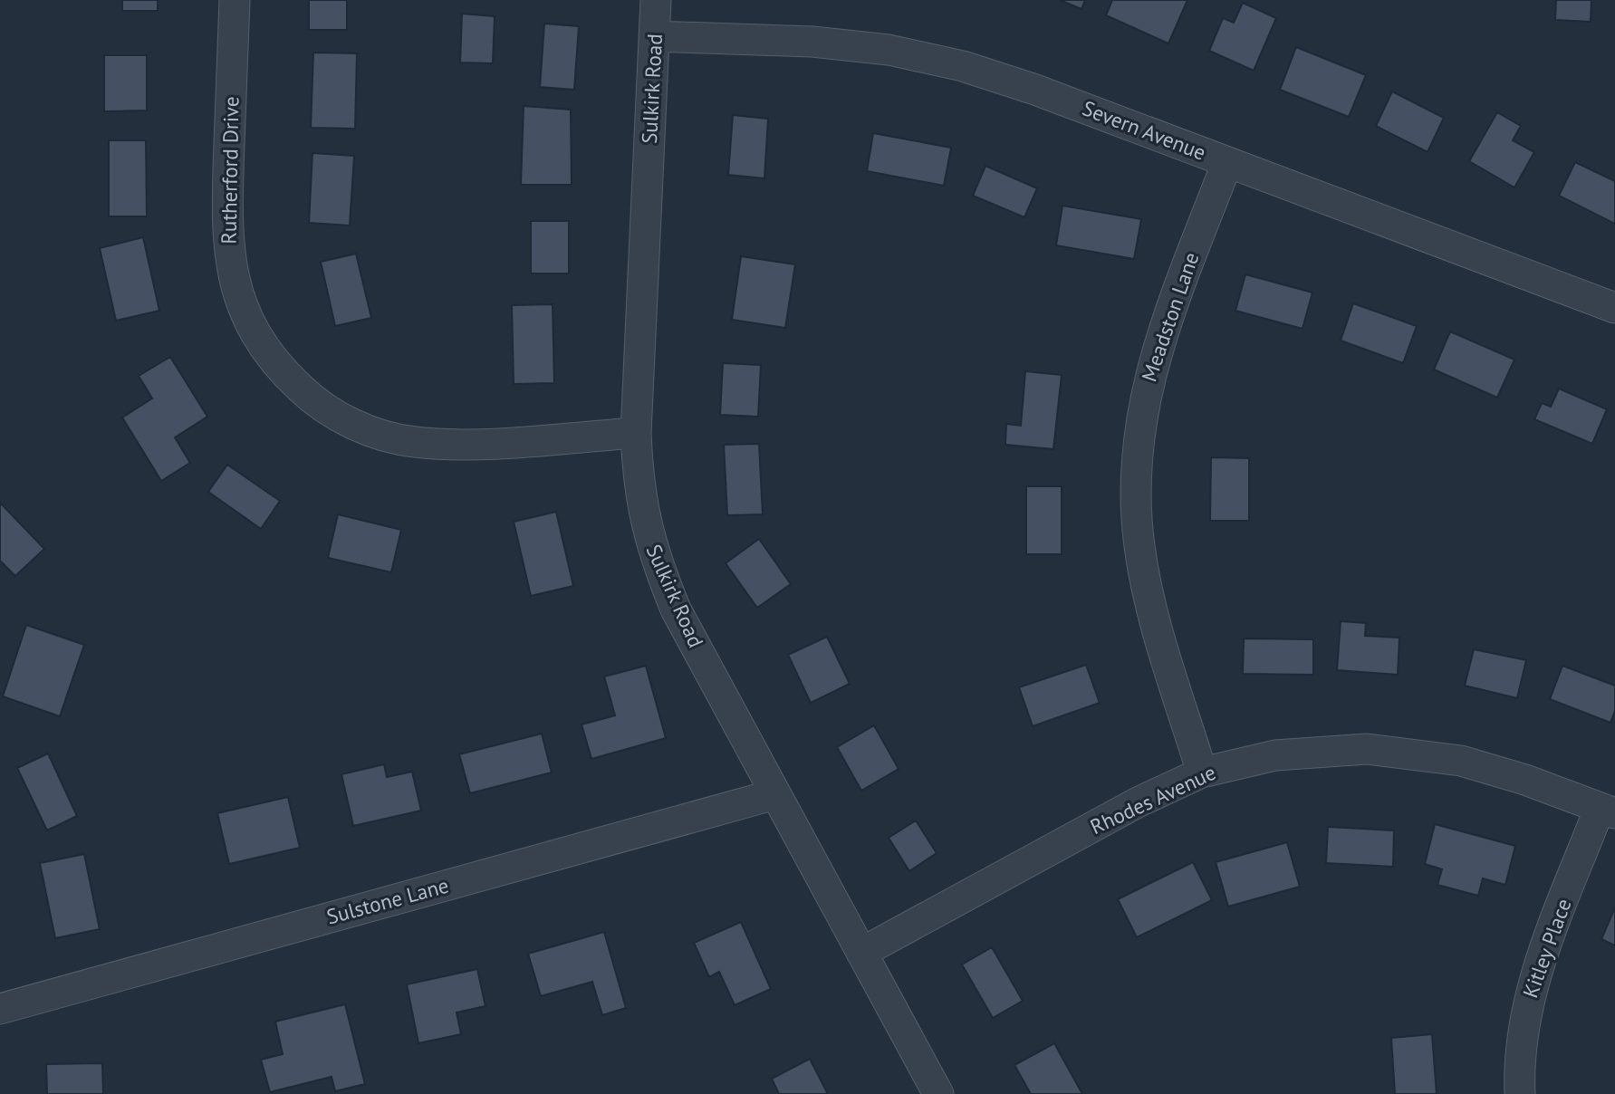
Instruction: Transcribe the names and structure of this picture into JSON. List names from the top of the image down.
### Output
{
  "streets": {
    "street": [
      "Sulkirk Road",
      "Severn Avenue",
      "Rutherford Drive",
      "Meadston Lane",
      "Rhodes Avenue",
      "Sulstone Lane",
      "Kitley Place"
    ]
  },
  "crossings": [
    ["Sulkirk Road", "Severn Avenue"],
    ["Sulkirk Road", "Rutherford Drive"],
    ["Sulkirk Road", "Rhodes Avenue"],
    ["Sulkirk Road", "Sulstone Lane"],
    ["Severn Avenue", "Meadston Lane"],
    ["Meadston Lane", "Rhodes Avenue"],
    ["Rhodes Avenue", "Kitley Place"]
  ]
}
